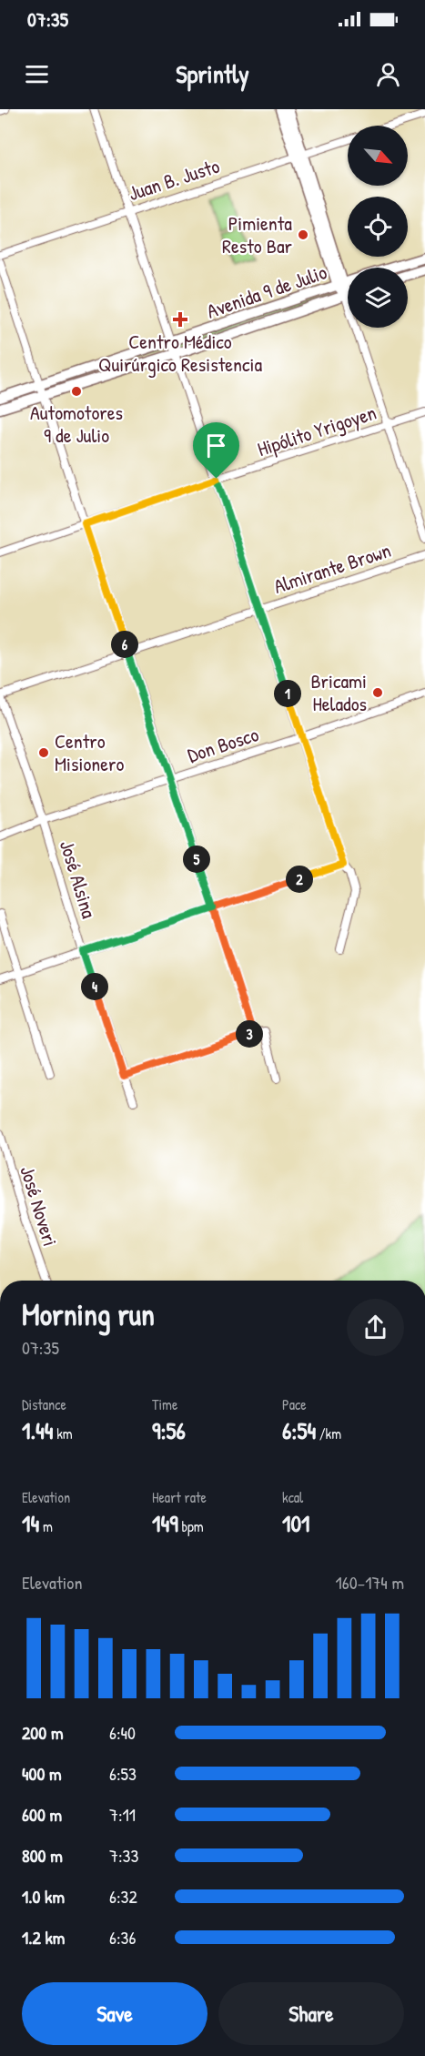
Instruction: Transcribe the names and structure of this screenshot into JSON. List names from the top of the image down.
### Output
{
  "streets": {
    "main road": ["Avenida 9 de Julio"],
    "street": [
      "Juan B. Justo",
      "Hipólito Yrigoyen",
      "Almirante Brown",
      "Don Bosco",
      "José Alsina",
      "José Noveri"
    ]
  },
  "crossings": [
    ["Almirante Brown", "José Alsina"],
    ["Don Bosco", "José Alsina"]
  ],
  "places": {
    "other": [
      "Pimienta Resto Bar",
      "Automotores 9 de Julio",
      "Bricami Helados",
      "Centro Misionero"
    ],
    "health": ["Centro Médico Quirúrgico Resistencia"]
  },
  "north": "bottom right",
  "page": {
    "status": "07:35",
    "header": "Sprintly",
    "pins": [
      "6",
      "1",
      "5",
      "2",
      "4",
      "3"
    ],
    "heading": ["Morning run", "07:35"],
    "stats": [
      ["Distance", "1.44 km"],
      ["Time", "9:56"],
      ["Pace", "6:54 /km"],
      ["Elevation", "14 m"],
      ["Heart rate", "149 bpm"],
      ["kcal", "101"]
    ],
    "chart": ["Elevation", "160–174 m"],
    "list": [
      {
        "name": "200 m",
        "note": "6:40"
      },
      {
        "name": "400 m",
        "note": "6:53"
      },
      {
        "name": "600 m",
        "note": "7:11"
      },
      {
        "name": "800 m",
        "note": "7:33"
      },
      {
        "name": "1.0 km",
        "note": "6:32"
      },
      {
        "name": "1.2 km",
        "note": "6:36"
      }
    ],
    "buttons": ["Save", "Share"]
  }
}
